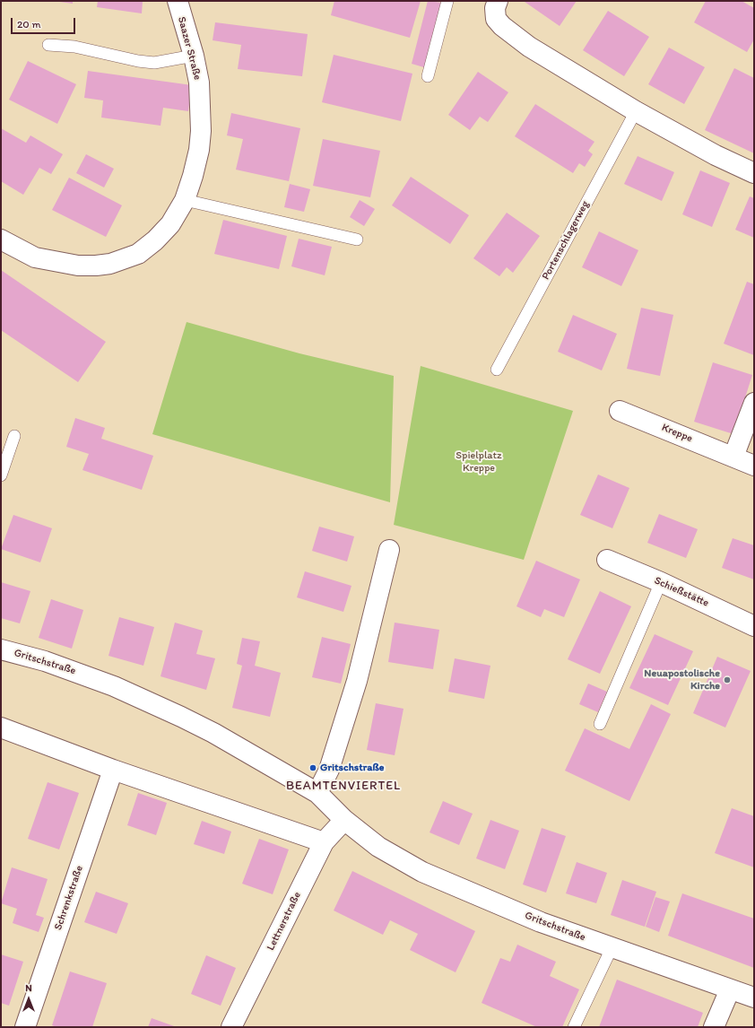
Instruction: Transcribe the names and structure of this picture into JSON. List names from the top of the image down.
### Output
{
  "streets": {
    "street": [
      "Saazer Straße",
      "Kreppe",
      "Schießstätte",
      "Gritschstraße",
      "Schrenkstraße",
      "Lettnerstraße"
    ],
    "lane": ["Portenschlagerweg"]
  },
  "crossings": [
    ["Gritschstraße", "Lettnerstraße"]
  ],
  "districts": ["BEAMTENVIERTEL"],
  "parks": ["Spielplatz Kreppe"],
  "places": ["Neuapostolische Kirche", "Gritschstraße"],
  "scale_bar": "20 m",
  "north": "top"
}
